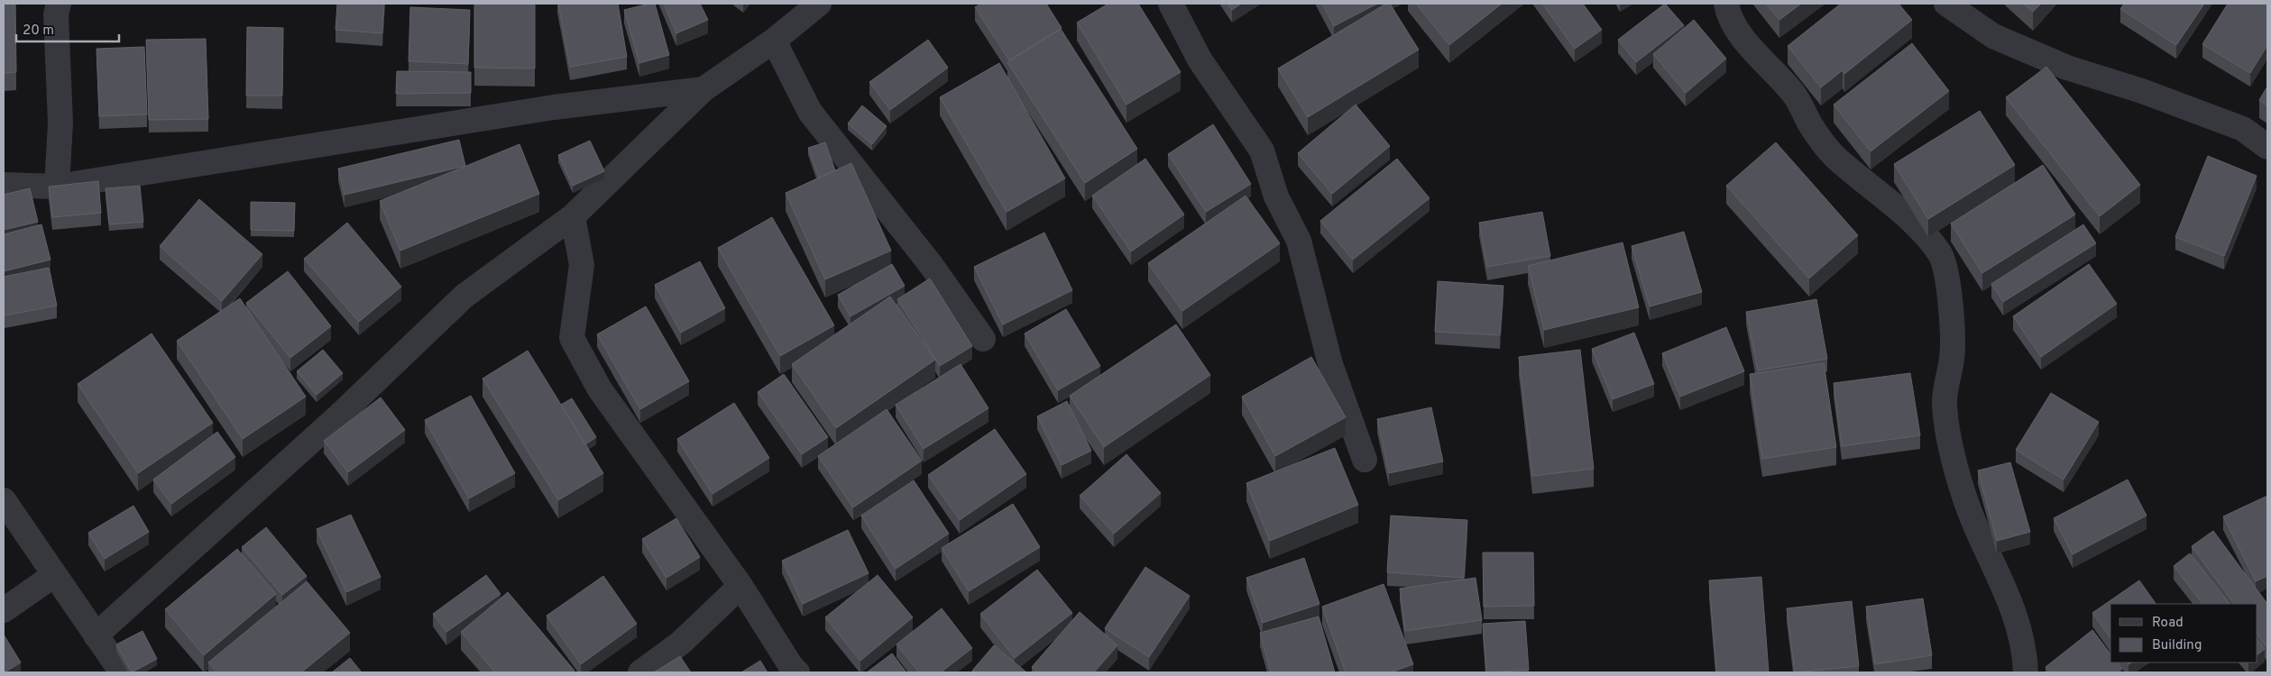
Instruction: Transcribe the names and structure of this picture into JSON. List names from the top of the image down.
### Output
{
  "legend": ["Road", "Building"],
  "scale_bar": "20 m"
}
